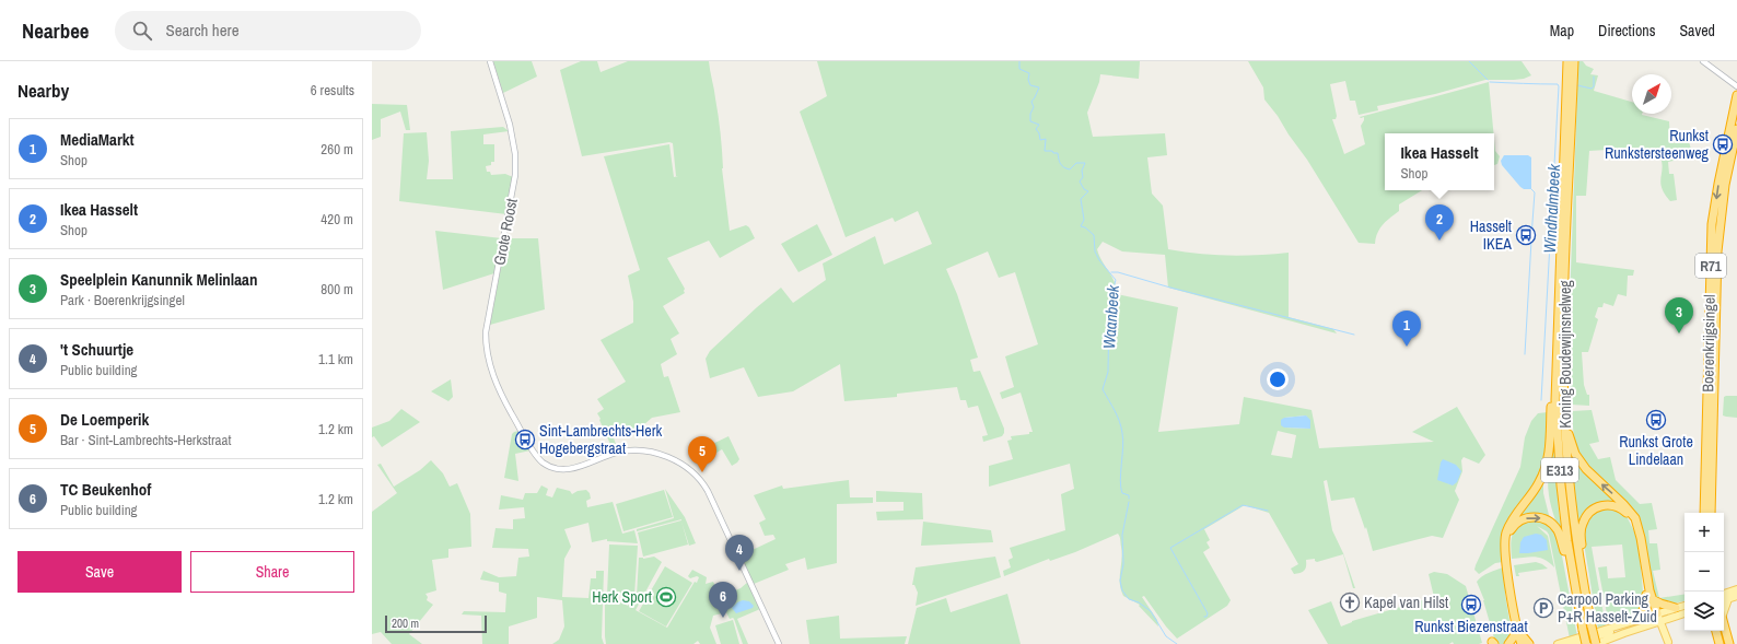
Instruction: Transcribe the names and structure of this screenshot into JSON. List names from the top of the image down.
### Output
{
  "streets": {
    "highway": [
      "R71",
      "Boerenkrijgsingel",
      "Koning Boudewijnsnelweg",
      "E313"
    ],
    "street": ["Grote Roost"]
  },
  "water": ["Windhalmbeek", "Waanbeek"],
  "places": {
    "bus stop": [
      "Runkst Runkstersteenweg",
      "Hasselt IKEA",
      "Runkst Grote Lindelaan",
      "Sint-Lambrechts-Herk Hogebergstraat",
      "Runkst Biezenstraat"
    ],
    "sports": ["Herk Sport"],
    "church": ["Kapel van Hilst"],
    "parking": ["Carpool Parking P+R Hasselt-Zuid"]
  },
  "scale_bar": "200 m",
  "north": "top right",
  "page": {
    "header": "Nearbee",
    "search": "Search here",
    "nav": ["Map", "Directions", "Saved"],
    "heading": ["Nearby", "6 results"],
    "list": [
      {
        "mark": "1",
        "name": "MediaMarkt",
        "note": "Shop",
        "value": "260 m"
      },
      {
        "mark": "2",
        "name": "Ikea Hasselt",
        "note": "Shop",
        "value": "420 m"
      },
      {
        "mark": "3",
        "name": "Speelplein Kanunnik Melinlaan",
        "note": "Park · Boerenkrijgsingel",
        "value": "800 m"
      },
      {
        "mark": "4",
        "name": "'t Schuurtje",
        "note": "Public building",
        "value": "1.1 km"
      },
      {
        "mark": "5",
        "name": "De Loemperik",
        "note": "Bar · Sint-Lambrechts-Herkstraat",
        "value": "1.2 km"
      },
      {
        "mark": "6",
        "name": "TC Beukenhof",
        "note": "Public building",
        "value": "1.2 km"
      }
    ],
    "popup": ["Ikea Hasselt", "Shop"],
    "pins": [
      "2",
      "3",
      "1",
      "5",
      "4",
      "6"
    ],
    "map_buttons": ["+", "−"],
    "buttons": ["Save", "Share"],
    "scale": "200 m"
  }
}
